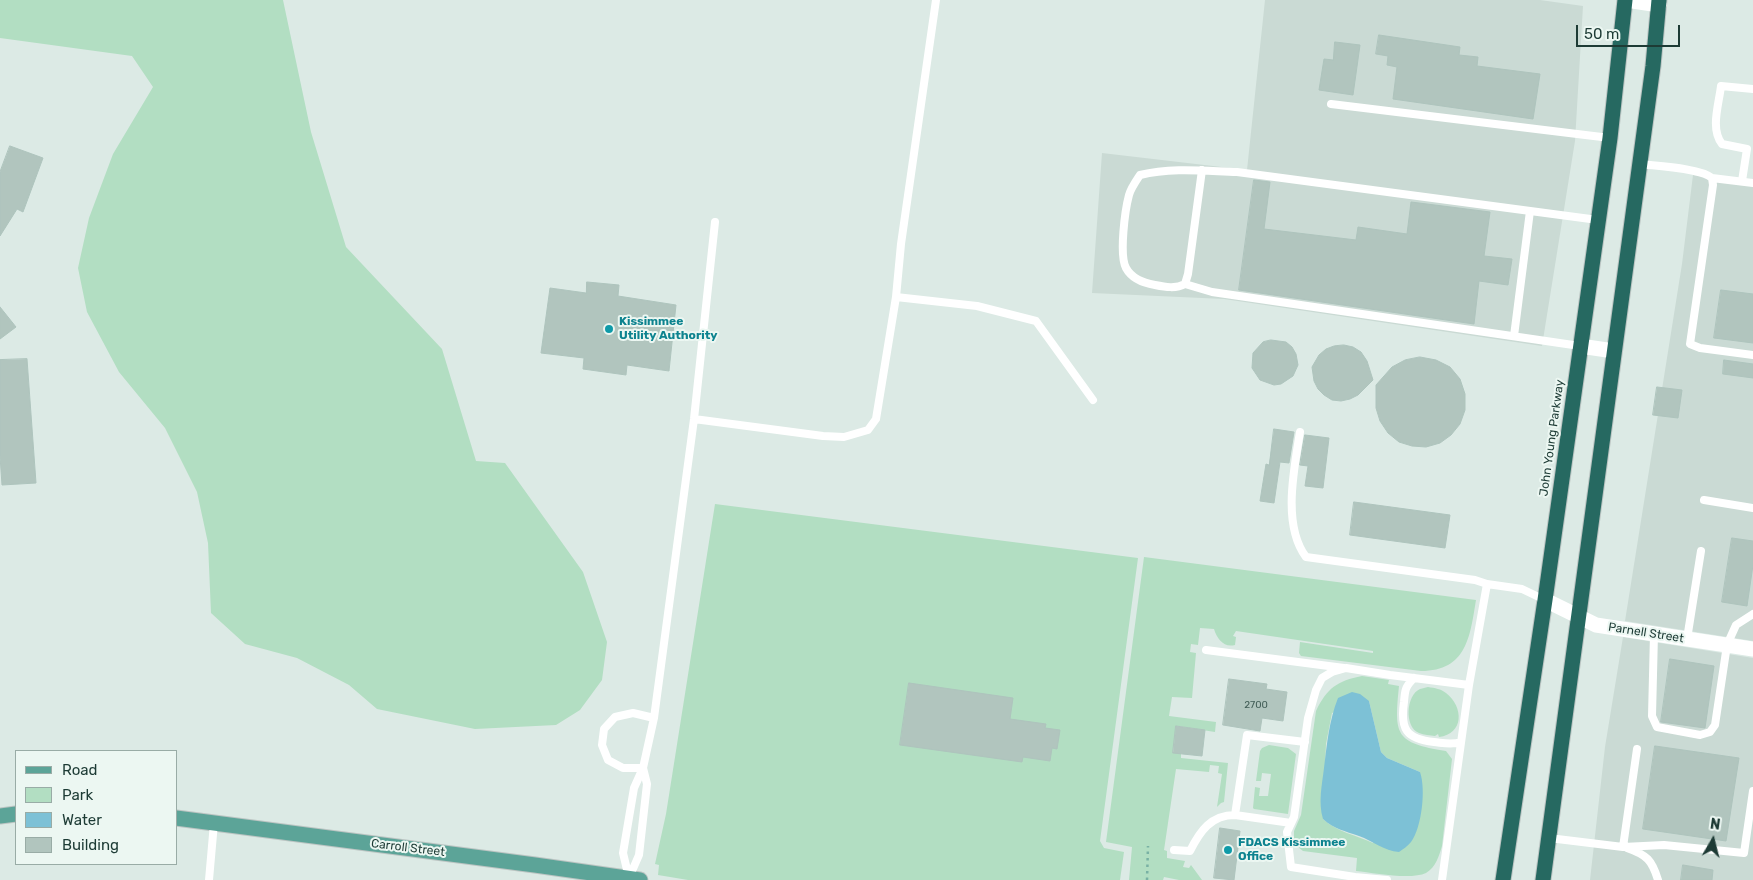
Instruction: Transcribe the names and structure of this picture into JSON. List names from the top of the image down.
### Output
{
  "streets": {
    "highway": ["John Young Parkway"],
    "main road": ["Carroll Street"],
    "street": ["Parnell Street"]
  },
  "crossings": [
    ["John Young Parkway", "Parnell Street"]
  ],
  "places": ["Kissimmee Utility Authority", "FDACS Kissimmee Office"],
  "house_numbers": ["2700"],
  "legend": [
    "Road",
    "Park",
    "Water",
    "Building"
  ],
  "scale_bar": "50 m",
  "north": "top"
}
